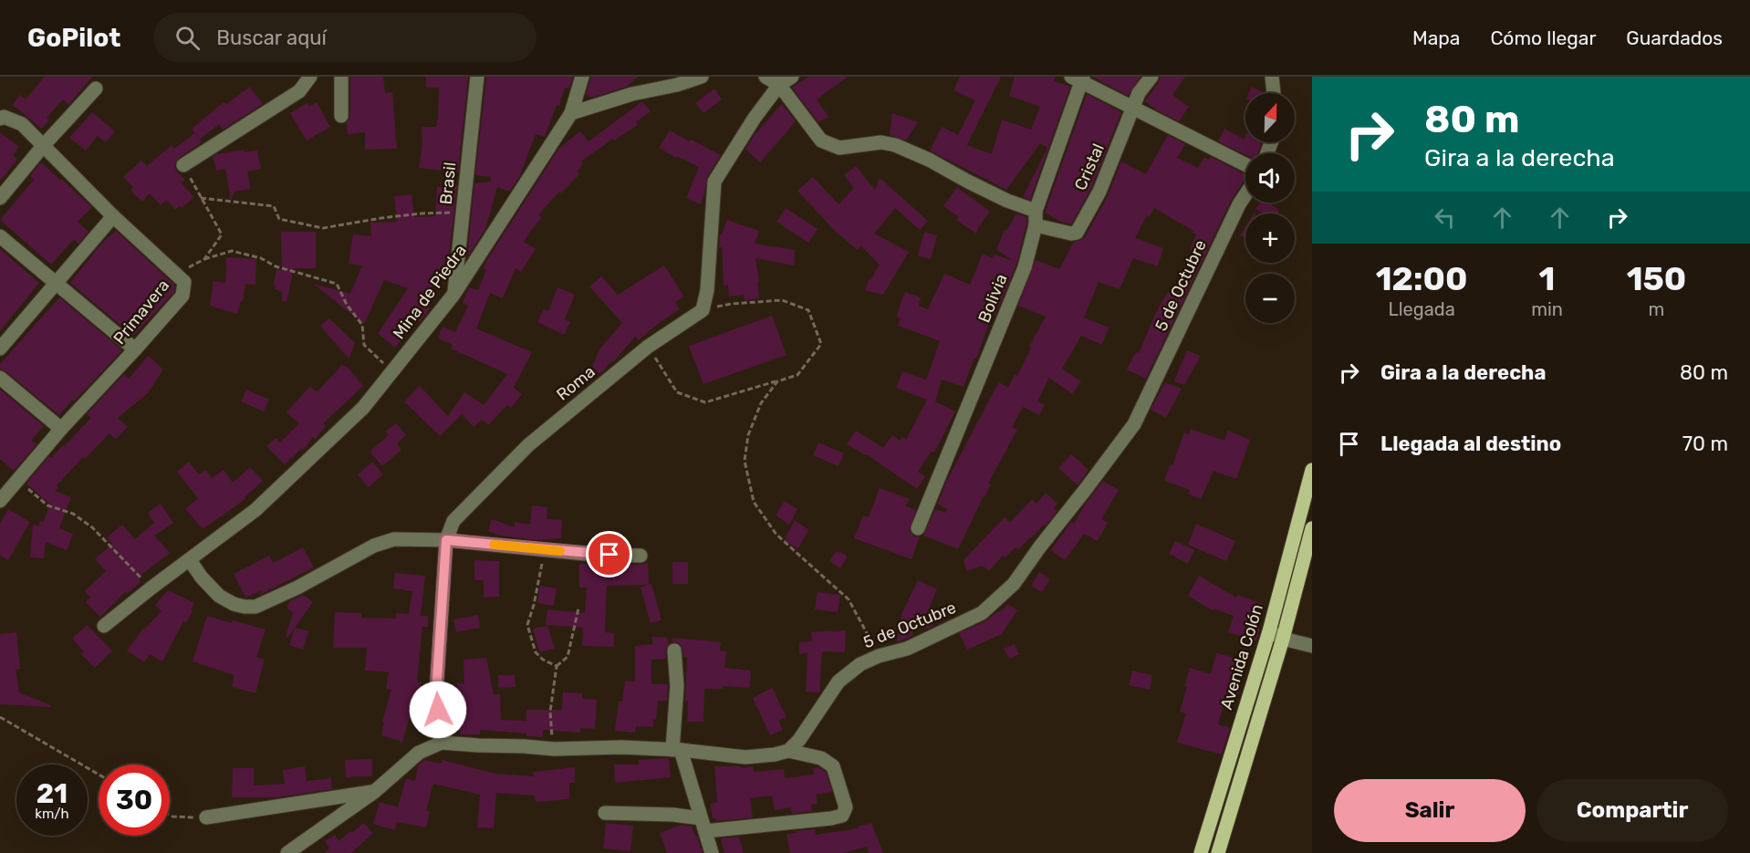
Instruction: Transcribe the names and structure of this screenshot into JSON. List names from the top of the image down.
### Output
{
  "streets": {
    "main road": ["Avenida Colón"],
    "street": [
      "Cristal",
      "Brasil",
      "5 de Octubre",
      "Mina de Piedra",
      "Bolivia",
      "Primavera",
      "Roma"
    ]
  },
  "crossings": [
    ["Cristal", "Bolivia"],
    ["Brasil", "Mina de Piedra"]
  ],
  "north": "top",
  "page": {
    "header": "GoPilot",
    "search": "Buscar aquí",
    "nav": ["Mapa", "Cómo llegar", "Guardados"],
    "turn": ["80 m", "Gira a la derecha"],
    "map_buttons": ["+", "−"],
    "eta": [
      "12:00",
      "Llegada",
      "1",
      "min",
      "150",
      "m"
    ],
    "list": [
      {
        "name": "Gira a la derecha",
        "value": "80 m"
      },
      {
        "name": "Llegada al destino",
        "value": "70 m"
      }
    ],
    "speed": "21 km/h",
    "limit": "30",
    "buttons": ["Salir", "Compartir"]
  }
}
